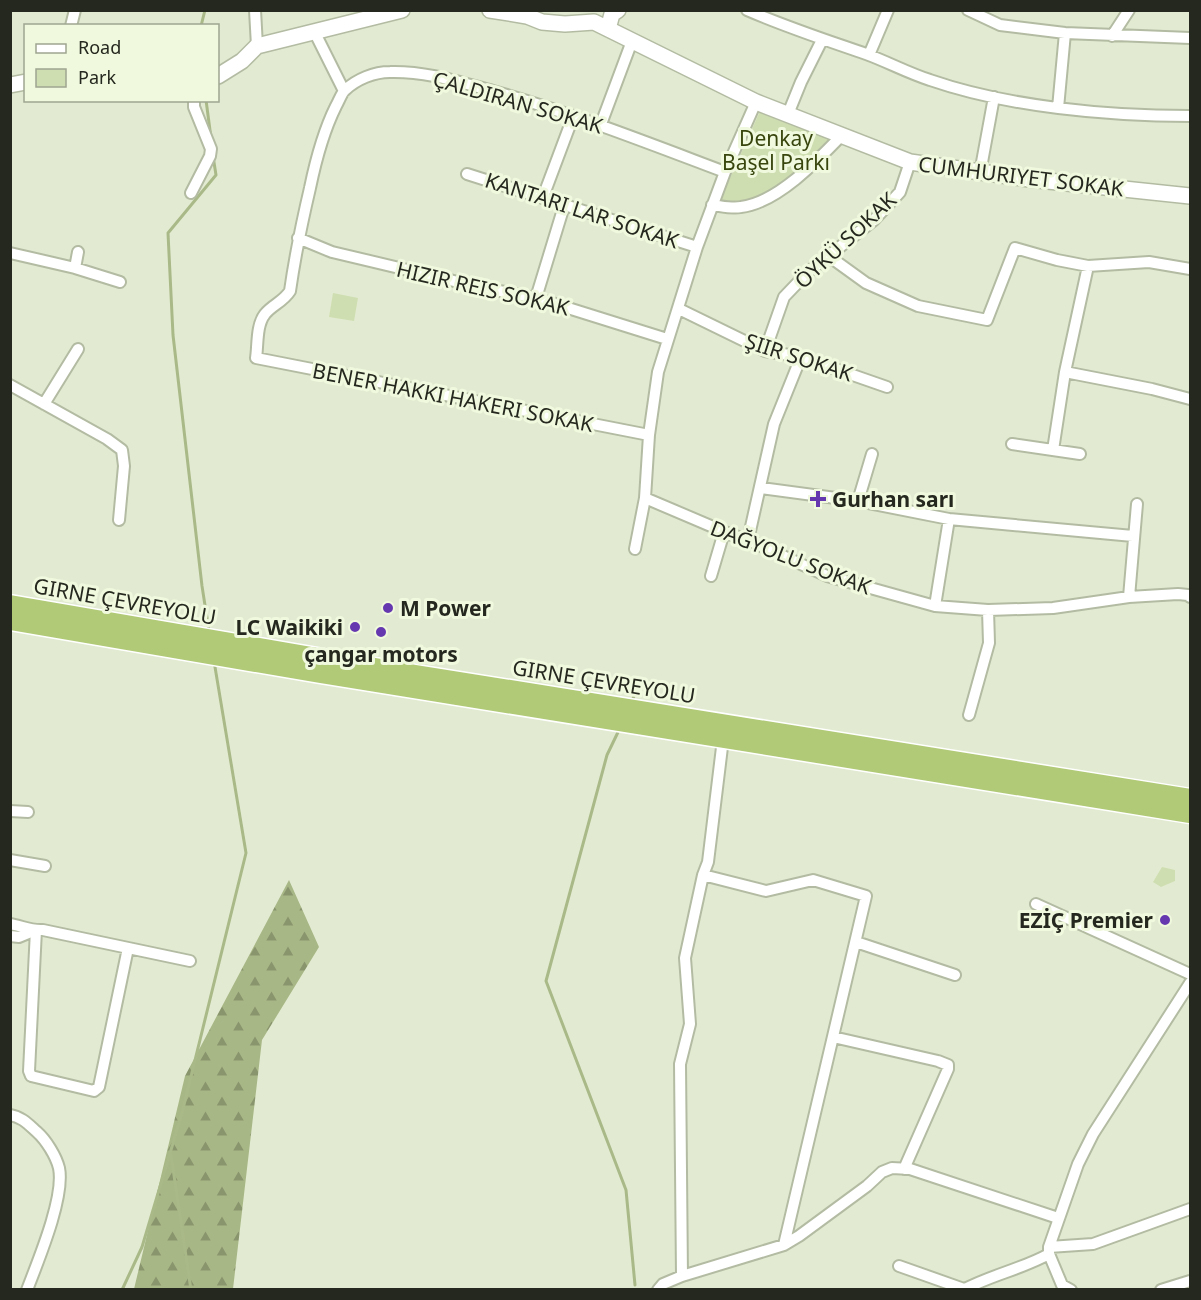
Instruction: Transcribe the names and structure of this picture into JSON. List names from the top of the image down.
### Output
{
  "streets": {
    "highway": ["GIRNE ÇEVREYOLU"],
    "street": [
      "CUMHURIYET SOKAK",
      "ÖYKÜ SOKAK",
      "ŞIIR SOKAK",
      "DAĞYOLU SOKAK"
    ]
  },
  "crossings": [
    ["CUMHURIYET SOKAK", "ÖYKÜ SOKAK"],
    ["ÖYKÜ SOKAK", "ŞIIR SOKAK"]
  ],
  "parks": ["Denkay Başel Parkı"],
  "places": {
    "health": ["Gurhan sarı"],
    "other": [
      "M Power",
      "LC Waikiki",
      "çangar motors",
      "EZİÇ Premier"
    ]
  },
  "legend": ["Road", "Park"]
}
